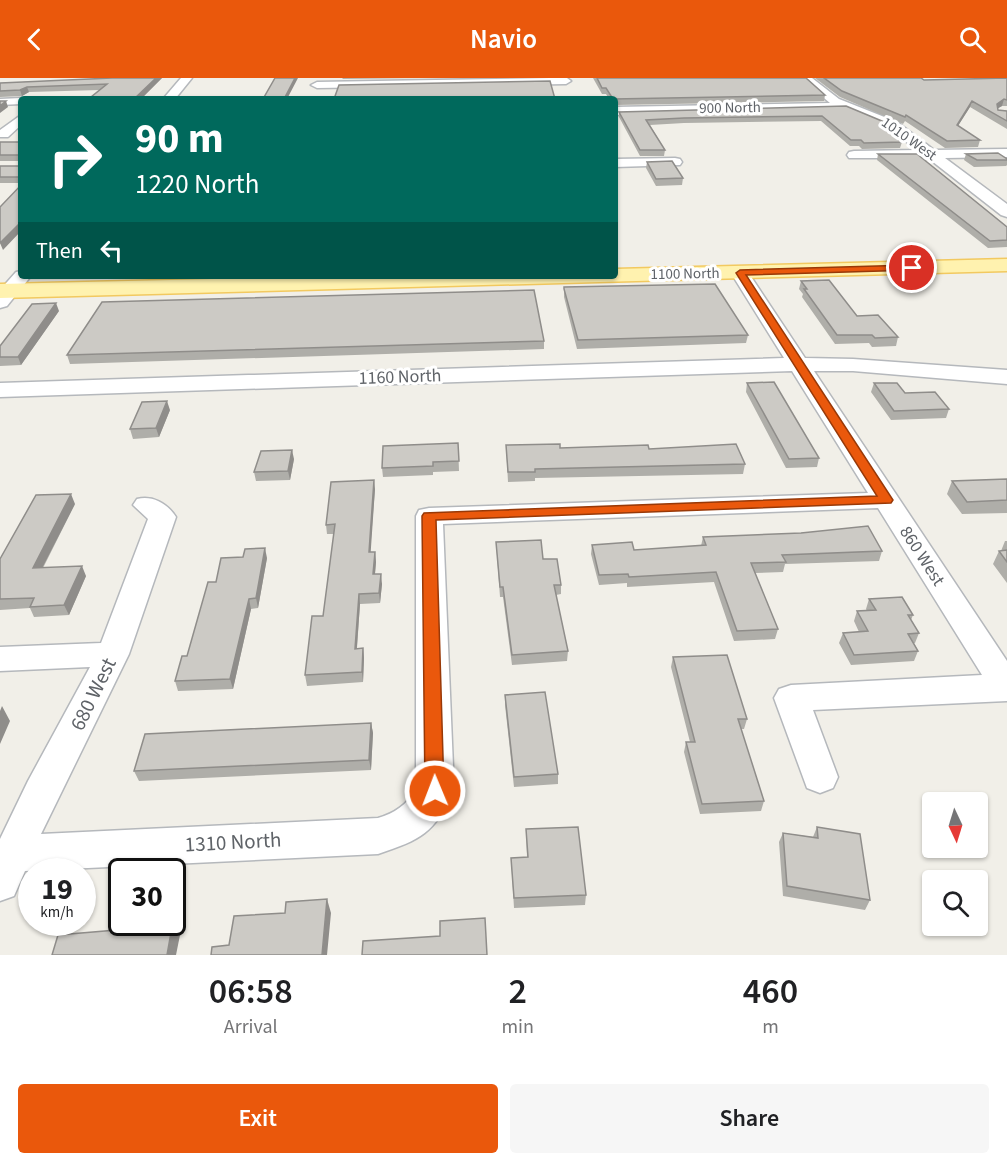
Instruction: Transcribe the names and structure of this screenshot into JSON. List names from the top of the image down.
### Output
{
  "streets": {
    "main road": ["1100 North"],
    "street": [
      "900 North",
      "1010 West",
      "1160 North",
      "860 West",
      "680 West",
      "1310 North"
    ]
  },
  "crossings": [
    ["900 North", "1010 West"],
    ["1100 North", "860 West"],
    ["1160 North", "860 West"],
    ["860 West", "1310 North"],
    ["680 West", "1310 North"]
  ],
  "north": "bottom",
  "page": {
    "header": "Navio",
    "turn": ["90 m", "1220 North"],
    "then": "Then",
    "speed": "19 km/h",
    "limit": "30",
    "eta": [
      "06:58",
      "Arrival",
      "2",
      "min",
      "460",
      "m"
    ],
    "buttons": ["Exit", "Share"]
  }
}
